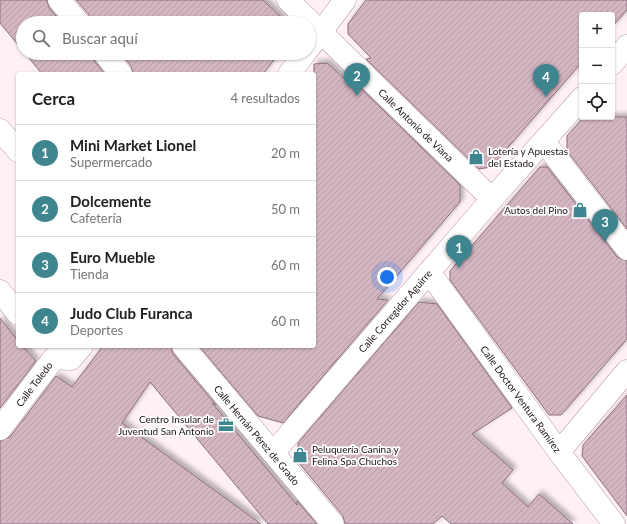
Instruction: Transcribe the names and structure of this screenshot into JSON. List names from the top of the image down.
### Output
{
  "streets": {
    "street": [
      "Calle Antonio de Viana",
      "Calle Corregidor Aguirre",
      "Calle Toledo",
      "Calle Doctor Ventura Ramírez",
      "Calle Hernán Pérez de Grado"
    ]
  },
  "crossings": [
    ["Calle Antonio de Viana", "Calle Corregidor Aguirre"],
    ["Calle Corregidor Aguirre", "Calle Doctor Ventura Ramírez"],
    ["Calle Corregidor Aguirre", "Calle Hernán Pérez de Grado"]
  ],
  "places": {
    "shop": ["Lotería y Apuestas del Estado", "Autos del Pino", "Peluquería Canina y Felina Spa Chuchos"],
    "office": ["Centro Insular de Juventud San Antonio"]
  },
  "page": {
    "map_buttons": ["+", "−"],
    "search": "Buscar aquí",
    "pins": [
      "2",
      "4",
      "3",
      "1"
    ],
    "heading": ["Cerca", "4 resultados"],
    "list": [
      {
        "mark": "1",
        "name": "Mini Market Lionel",
        "note": "Supermercado",
        "value": "20 m"
      },
      {
        "mark": "2",
        "name": "Dolcemente",
        "note": "Cafetería",
        "value": "50 m"
      },
      {
        "mark": "3",
        "name": "Euro Mueble",
        "note": "Tienda",
        "value": "60 m"
      },
      {
        "mark": "4",
        "name": "Judo Club Furanca",
        "note": "Deportes",
        "value": "60 m"
      }
    ]
  }
}
